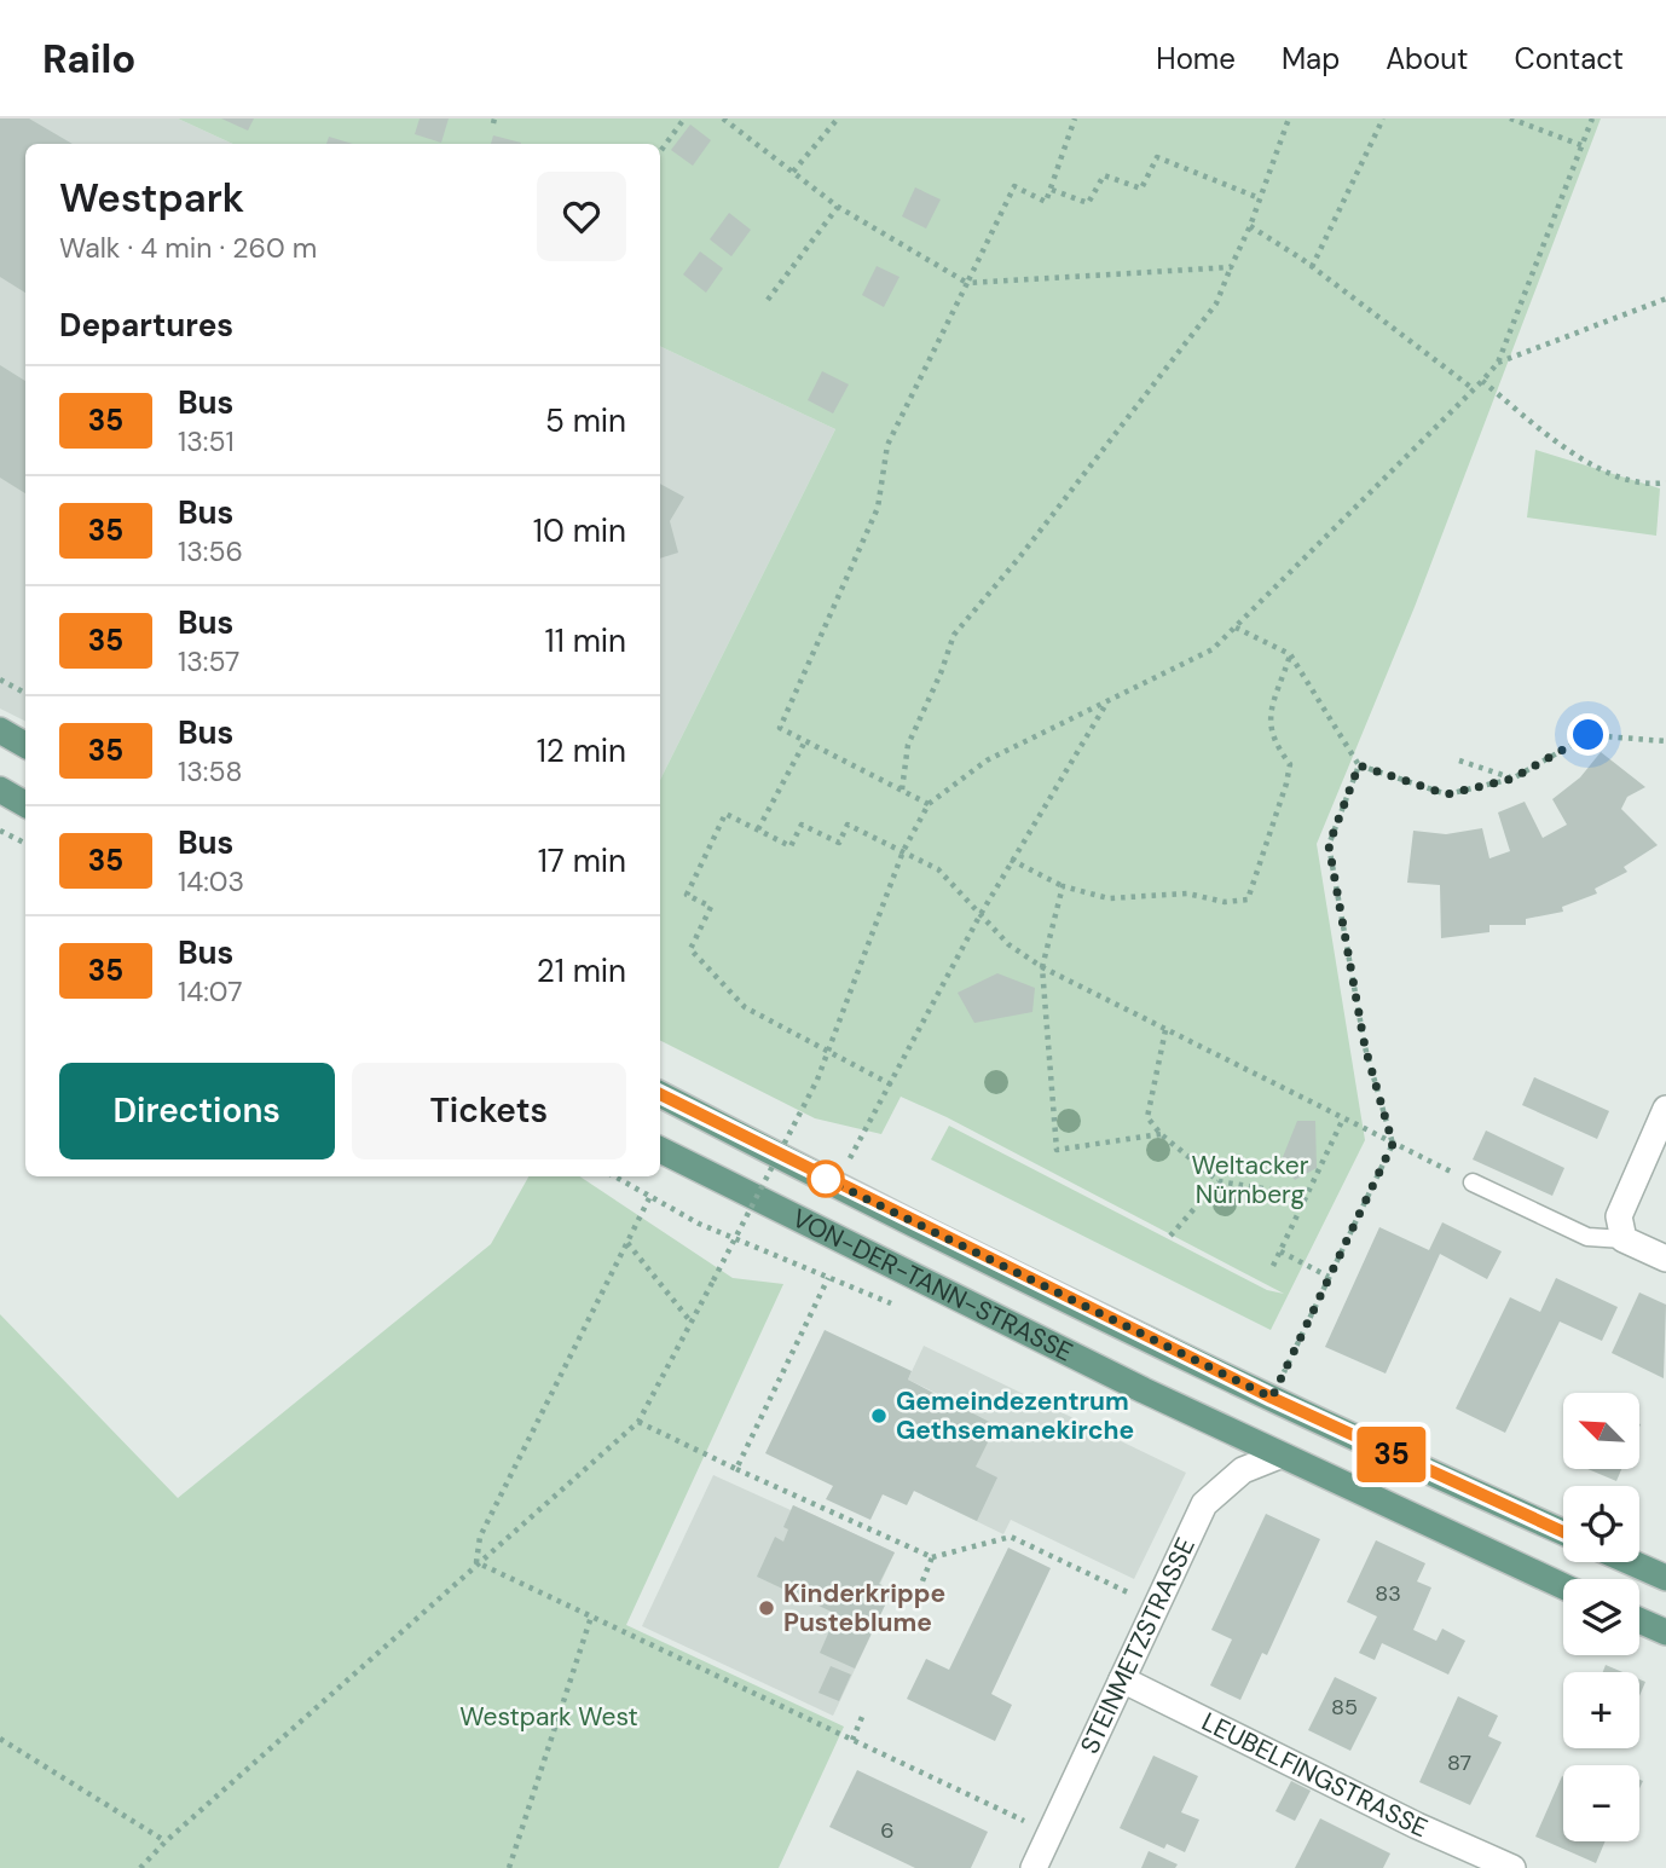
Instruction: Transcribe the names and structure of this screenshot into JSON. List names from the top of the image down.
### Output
{
  "streets": {
    "main road": ["VON-DER-TANN-STRASSE"],
    "street": ["STEINMETZSTRASSE", "LEUBELFINGSTRASSE"]
  },
  "crossings": [
    ["VON-DER-TANN-STRASSE", "STEINMETZSTRASSE"],
    ["STEINMETZSTRASSE", "LEUBELFINGSTRASSE"]
  ],
  "parks": ["Weltacker Nürnberg", "Westpark West"],
  "places": ["Gemeindezentrum Gethsemanekirche", "Kinderkrippe Pusteblume"],
  "lines": ["bus line 35"],
  "house_numbers": [
    "83",
    "85",
    "87",
    "6"
  ],
  "north": "top left",
  "page": {
    "header": "Railo",
    "nav": [
      "Home",
      "Map",
      "About",
      "Contact"
    ],
    "on_map": "35",
    "heading": [
      ["Westpark", "Walk · 4 min · 260 m"],
      "Departures"
    ],
    "list": [
      {
        "mark": "35",
        "name": "Bus",
        "note": "13:51",
        "value": "5 min"
      },
      {
        "mark": "35",
        "name": "Bus",
        "note": "13:56",
        "value": "10 min"
      },
      {
        "mark": "35",
        "name": "Bus",
        "note": "13:57",
        "value": "11 min"
      },
      {
        "mark": "35",
        "name": "Bus",
        "note": "13:58",
        "value": "12 min"
      },
      {
        "mark": "35",
        "name": "Bus",
        "note": "14:03",
        "value": "17 min"
      },
      {
        "mark": "35",
        "name": "Bus",
        "note": "14:07",
        "value": "21 min"
      }
    ],
    "buttons": ["Directions", "Tickets"],
    "map_buttons": ["+", "−"]
  }
}
